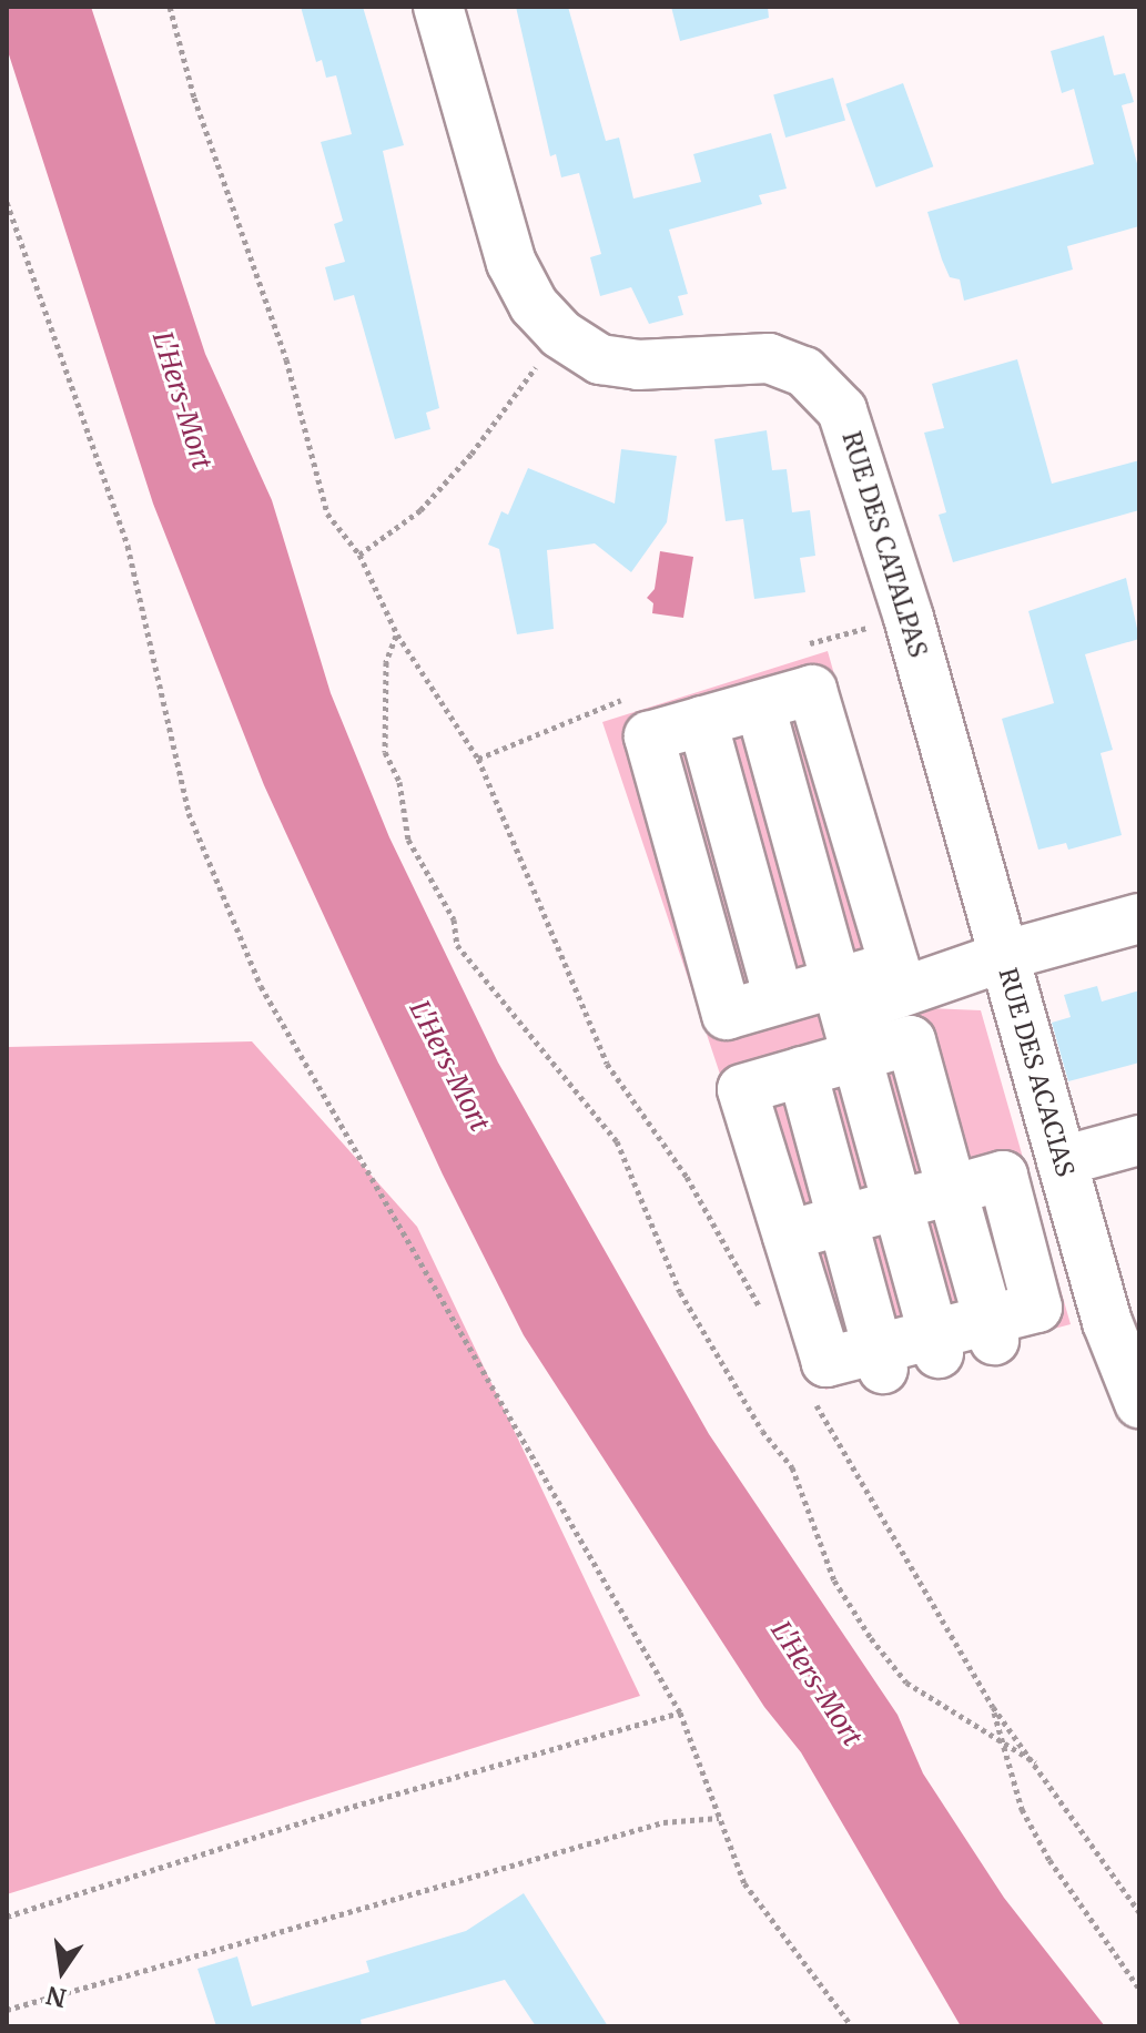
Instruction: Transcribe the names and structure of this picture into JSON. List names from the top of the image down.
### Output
{
  "streets": {
    "street": ["RUE DES CATALPAS", "RUE DES ACACIAS"]
  },
  "crossings": [
    ["RUE DES CATALPAS", "RUE DES ACACIAS"]
  ],
  "water": ["L'Hers-Mort"],
  "north": "bottom"
}
